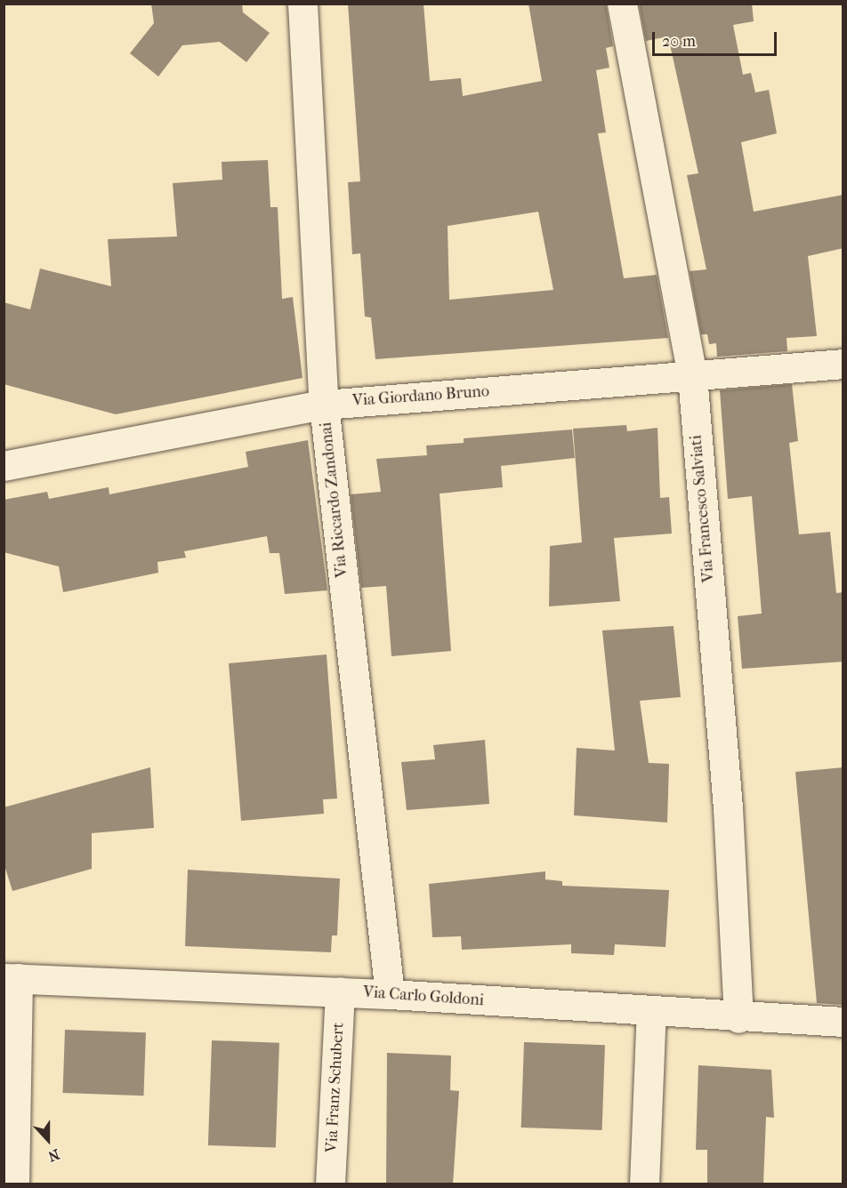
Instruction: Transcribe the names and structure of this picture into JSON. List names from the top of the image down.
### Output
{
  "streets": {
    "street": [
      "Via Giordano Bruno",
      "Via Riccardo Zandonai",
      "Via Francesco Salviati",
      "Via Carlo Goldoni",
      "Via Franz Schubert"
    ]
  },
  "crossings": [
    ["Via Giordano Bruno", "Via Riccardo Zandonai"],
    ["Via Giordano Bruno", "Via Francesco Salviati"],
    ["Via Riccardo Zandonai", "Via Carlo Goldoni"],
    ["Via Francesco Salviati", "Via Carlo Goldoni"],
    ["Via Carlo Goldoni", "Via Franz Schubert"]
  ],
  "scale_bar": "20 m",
  "north": "bottom"
}
